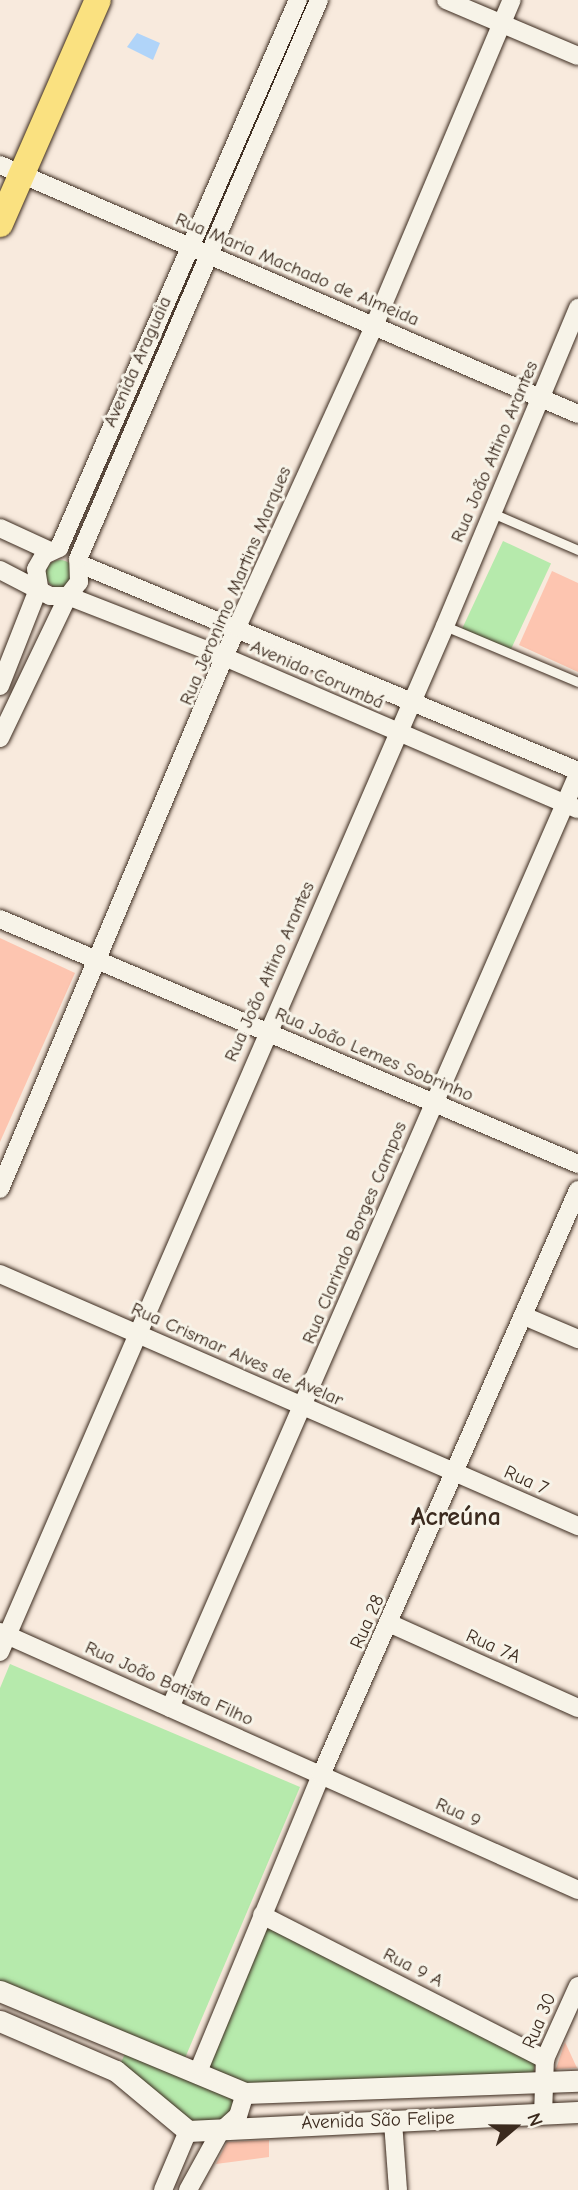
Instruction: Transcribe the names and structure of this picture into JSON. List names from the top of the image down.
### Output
{
  "streets": {
    "street": [
      "Rua Maria Machado de Almeida",
      "Avenida Araguaia",
      "Rua João Altino Arantes",
      "Rua Jeronimo Martins Marques",
      "Avenida Corumbá",
      "Rua João Lemes Sobrinho",
      "Rua Clarindo Borges Campos",
      "Rua Crismar Alves de Avelar",
      "Rua 7",
      "Rua 28",
      "Rua 7A",
      "Rua João Batista Filho",
      "Rua 9",
      "Rua 9 A",
      "Rua 30",
      "Avenida São Felipe"
    ]
  },
  "crossings": [
    ["Rua Maria Machado de Almeida", "Avenida Araguaia"],
    ["Rua Maria Machado de Almeida", "Rua João Altino Arantes"],
    ["Rua Maria Machado de Almeida", "Rua Jeronimo Martins Marques"],
    ["Avenida Araguaia", "Avenida Corumbá"],
    ["Rua João Altino Arantes", "Avenida Corumbá"],
    ["Rua João Altino Arantes", "Rua João Lemes Sobrinho"],
    ["Rua João Altino Arantes", "Rua Crismar Alves de Avelar"],
    ["Rua João Altino Arantes", "Rua João Batista Filho"],
    ["Rua Jeronimo Martins Marques", "Avenida Corumbá"],
    ["Rua Jeronimo Martins Marques", "Rua João Lemes Sobrinho"],
    ["Avenida Corumbá", "Rua Clarindo Borges Campos"],
    ["Rua João Lemes Sobrinho", "Rua Clarindo Borges Campos"],
    ["Rua Clarindo Borges Campos", "Rua Crismar Alves de Avelar"],
    ["Rua Clarindo Borges Campos", "Rua João Batista Filho"],
    ["Rua Crismar Alves de Avelar", "Rua 7"],
    ["Rua Crismar Alves de Avelar", "Rua 28"],
    ["Rua 7", "Rua 28"],
    ["Rua 28", "Rua 7A"],
    ["Rua 28", "Rua João Batista Filho"],
    ["Rua 28", "Rua 9"],
    ["Rua 28", "Rua 9 A"],
    ["Rua 28", "Avenida São Felipe"],
    ["Rua João Batista Filho", "Rua 9"],
    ["Rua 9 A", "Rua 30"],
    ["Rua 30", "Avenida São Felipe"]
  ],
  "districts": ["Acreúna"],
  "north": "right"
}
